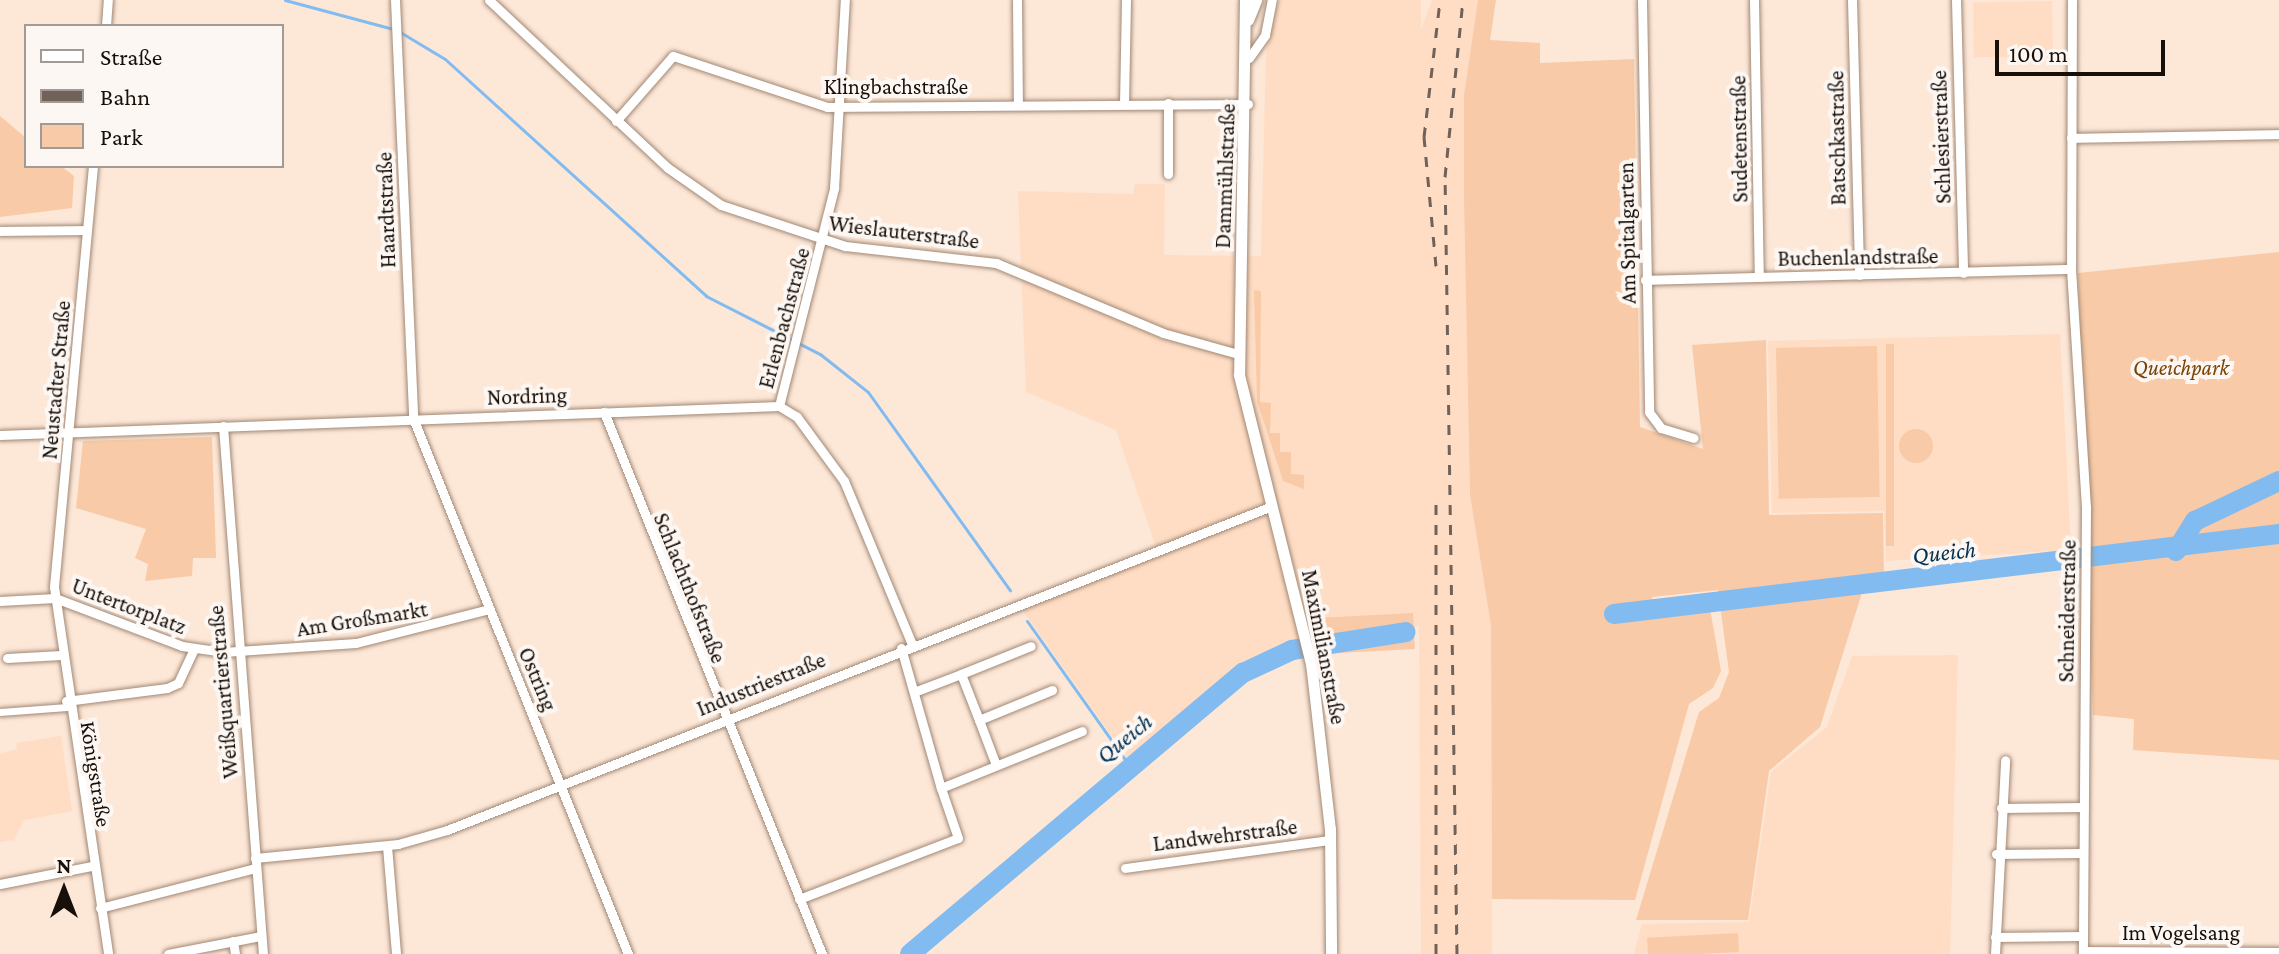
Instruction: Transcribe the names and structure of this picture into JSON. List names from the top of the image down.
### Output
{
  "streets": {
    "street": [
      "Klingbachstraße",
      "Schlesierstraße",
      "Batschkastraße",
      "Sudetenstraße",
      "Dammühlstraße",
      "Haardtstraße",
      "Wieslauterstraße",
      "Am Spitalgarten",
      "Buchenlandstraße",
      "Erlenbachstraße",
      "Neustadter Straße",
      "Nordring",
      "Schlachthofstraße",
      "Untertorplatz",
      "Schneiderstraße",
      "Am Großmarkt",
      "Maximilianstraße",
      "Ostring",
      "Industriestraße",
      "Weißquartierstraße",
      "Königstraße",
      "Landwehrstraße",
      "Im Vogelsang"
    ]
  },
  "crossings": [
    ["Klingbachstraße", "Dammühlstraße"],
    ["Klingbachstraße", "Wieslauterstraße"],
    ["Klingbachstraße", "Erlenbachstraße"],
    ["Schlesierstraße", "Buchenlandstraße"],
    ["Batschkastraße", "Buchenlandstraße"],
    ["Sudetenstraße", "Buchenlandstraße"],
    ["Dammühlstraße", "Wieslauterstraße"],
    ["Dammühlstraße", "Maximilianstraße"],
    ["Haardtstraße", "Nordring"],
    ["Haardtstraße", "Ostring"],
    ["Wieslauterstraße", "Erlenbachstraße"],
    ["Wieslauterstraße", "Maximilianstraße"],
    ["Am Spitalgarten", "Buchenlandstraße"],
    ["Buchenlandstraße", "Schneiderstraße"],
    ["Erlenbachstraße", "Nordring"],
    ["Neustadter Straße", "Nordring"],
    ["Neustadter Straße", "Untertorplatz"],
    ["Neustadter Straße", "Königstraße"],
    ["Nordring", "Schlachthofstraße"],
    ["Nordring", "Ostring"],
    ["Nordring", "Weißquartierstraße"],
    ["Schlachthofstraße", "Industriestraße"],
    ["Untertorplatz", "Am Großmarkt"],
    ["Untertorplatz", "Weißquartierstraße"],
    ["Untertorplatz", "Königstraße"],
    ["Schneiderstraße", "Im Vogelsang"],
    ["Am Großmarkt", "Ostring"],
    ["Am Großmarkt", "Weißquartierstraße"],
    ["Maximilianstraße", "Industriestraße"],
    ["Maximilianstraße", "Landwehrstraße"],
    ["Ostring", "Industriestraße"],
    ["Industriestraße", "Weißquartierstraße"],
    ["Industriestraße", "Königstraße"]
  ],
  "water": ["Queich"],
  "parks": ["Queichpark"],
  "legend": ["Straße", "Bahn", "Park"],
  "scale_bar": "100 m",
  "north": "top"
}
